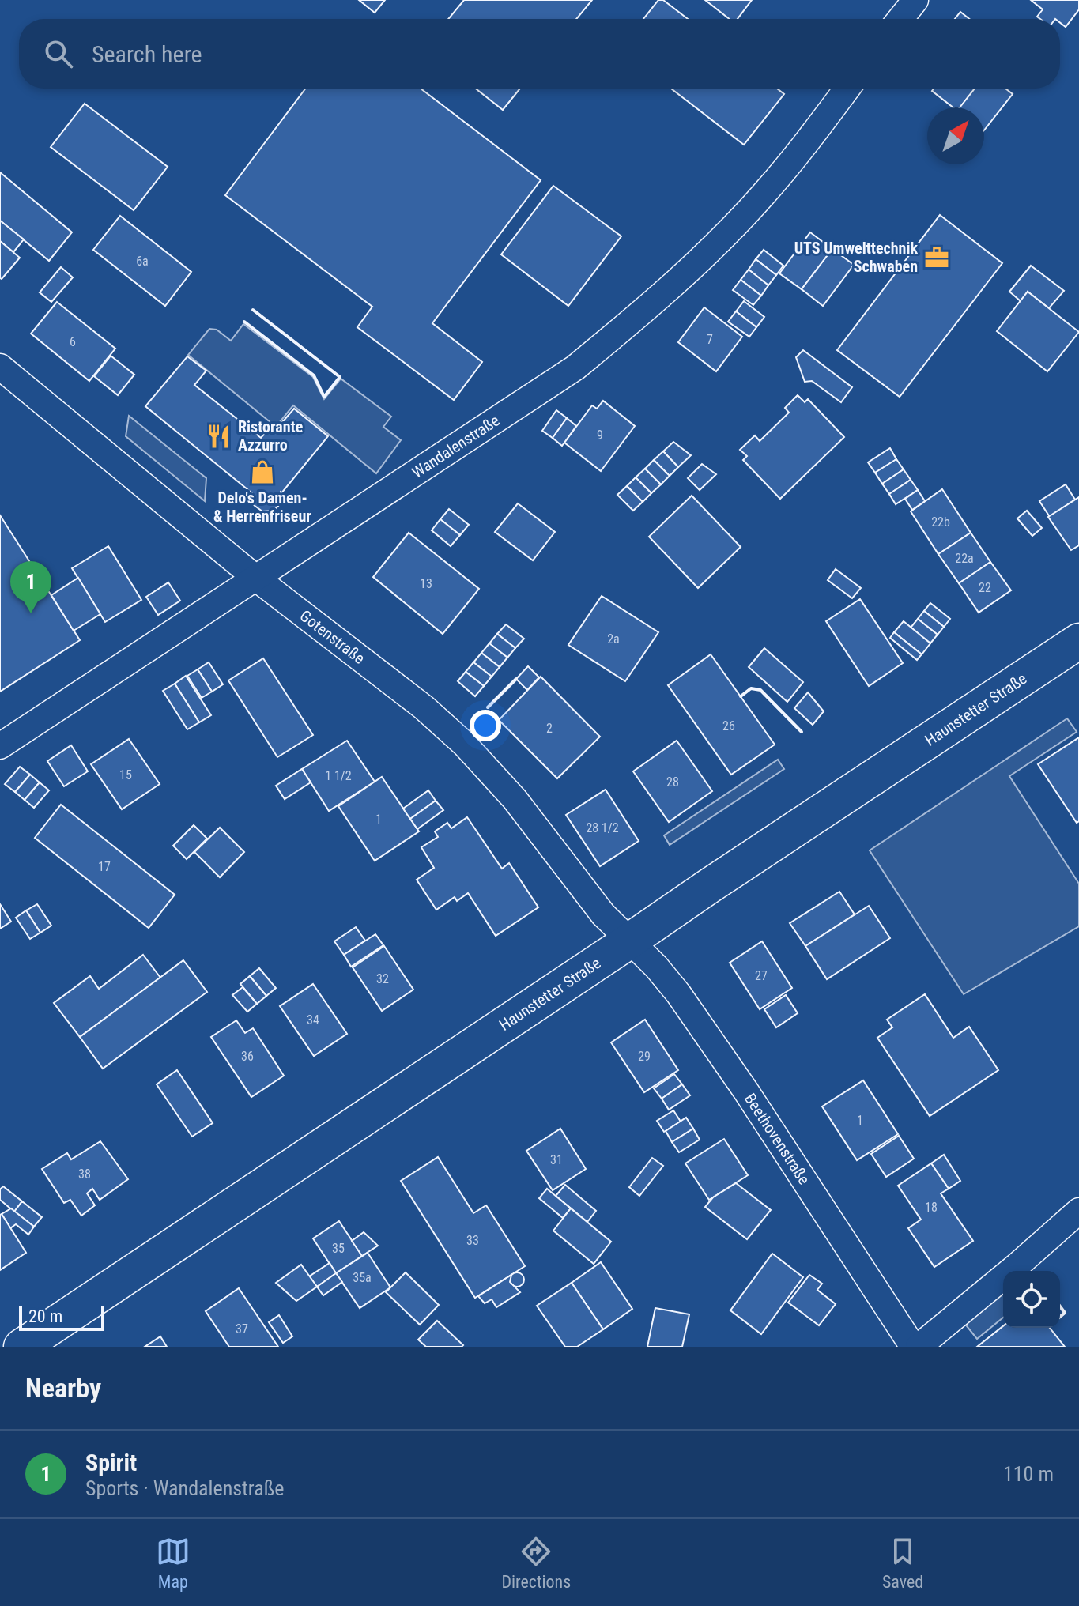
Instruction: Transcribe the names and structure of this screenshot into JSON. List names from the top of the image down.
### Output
{
  "streets": {
    "main road": ["Haunstetter Straße"],
    "street": ["Wandalenstraße", "Gotenstraße", "Beethovenstraße"]
  },
  "crossings": [
    ["Wandalenstraße", "Gotenstraße"],
    ["Gotenstraße", "Haunstetter Straße"],
    ["Gotenstraße", "Beethovenstraße"],
    ["Haunstetter Straße", "Beethovenstraße"]
  ],
  "places": {
    "office": ["UTS Umwelttechnik Schwaben"],
    "restaurant": ["Ristorante Azzurro"],
    "shop": ["Delo's Damen- & Herrenfriseur"]
  },
  "house_numbers": [
    "6a",
    "7",
    "6",
    "9",
    "22b",
    "22a",
    "13",
    "22",
    "2a",
    "26",
    "2",
    "15",
    "1 1/2",
    "28",
    "1",
    "28 1/2",
    "17",
    "27",
    "32",
    "34",
    "36",
    "29",
    "1",
    "31",
    "38",
    "18",
    "33",
    "35",
    "35a",
    "37"
  ],
  "scale_bar": "20 m",
  "north": "top right",
  "page": {
    "search": "Search here",
    "pins": "1",
    "scale": "20 m",
    "heading": "Nearby",
    "list": [
      {
        "mark": "1",
        "name": "Spirit",
        "note": "Sports · Wandalenstraße",
        "value": "110 m"
      }
    ],
    "nav": ["Map", "Directions", "Saved"]
  }
}
